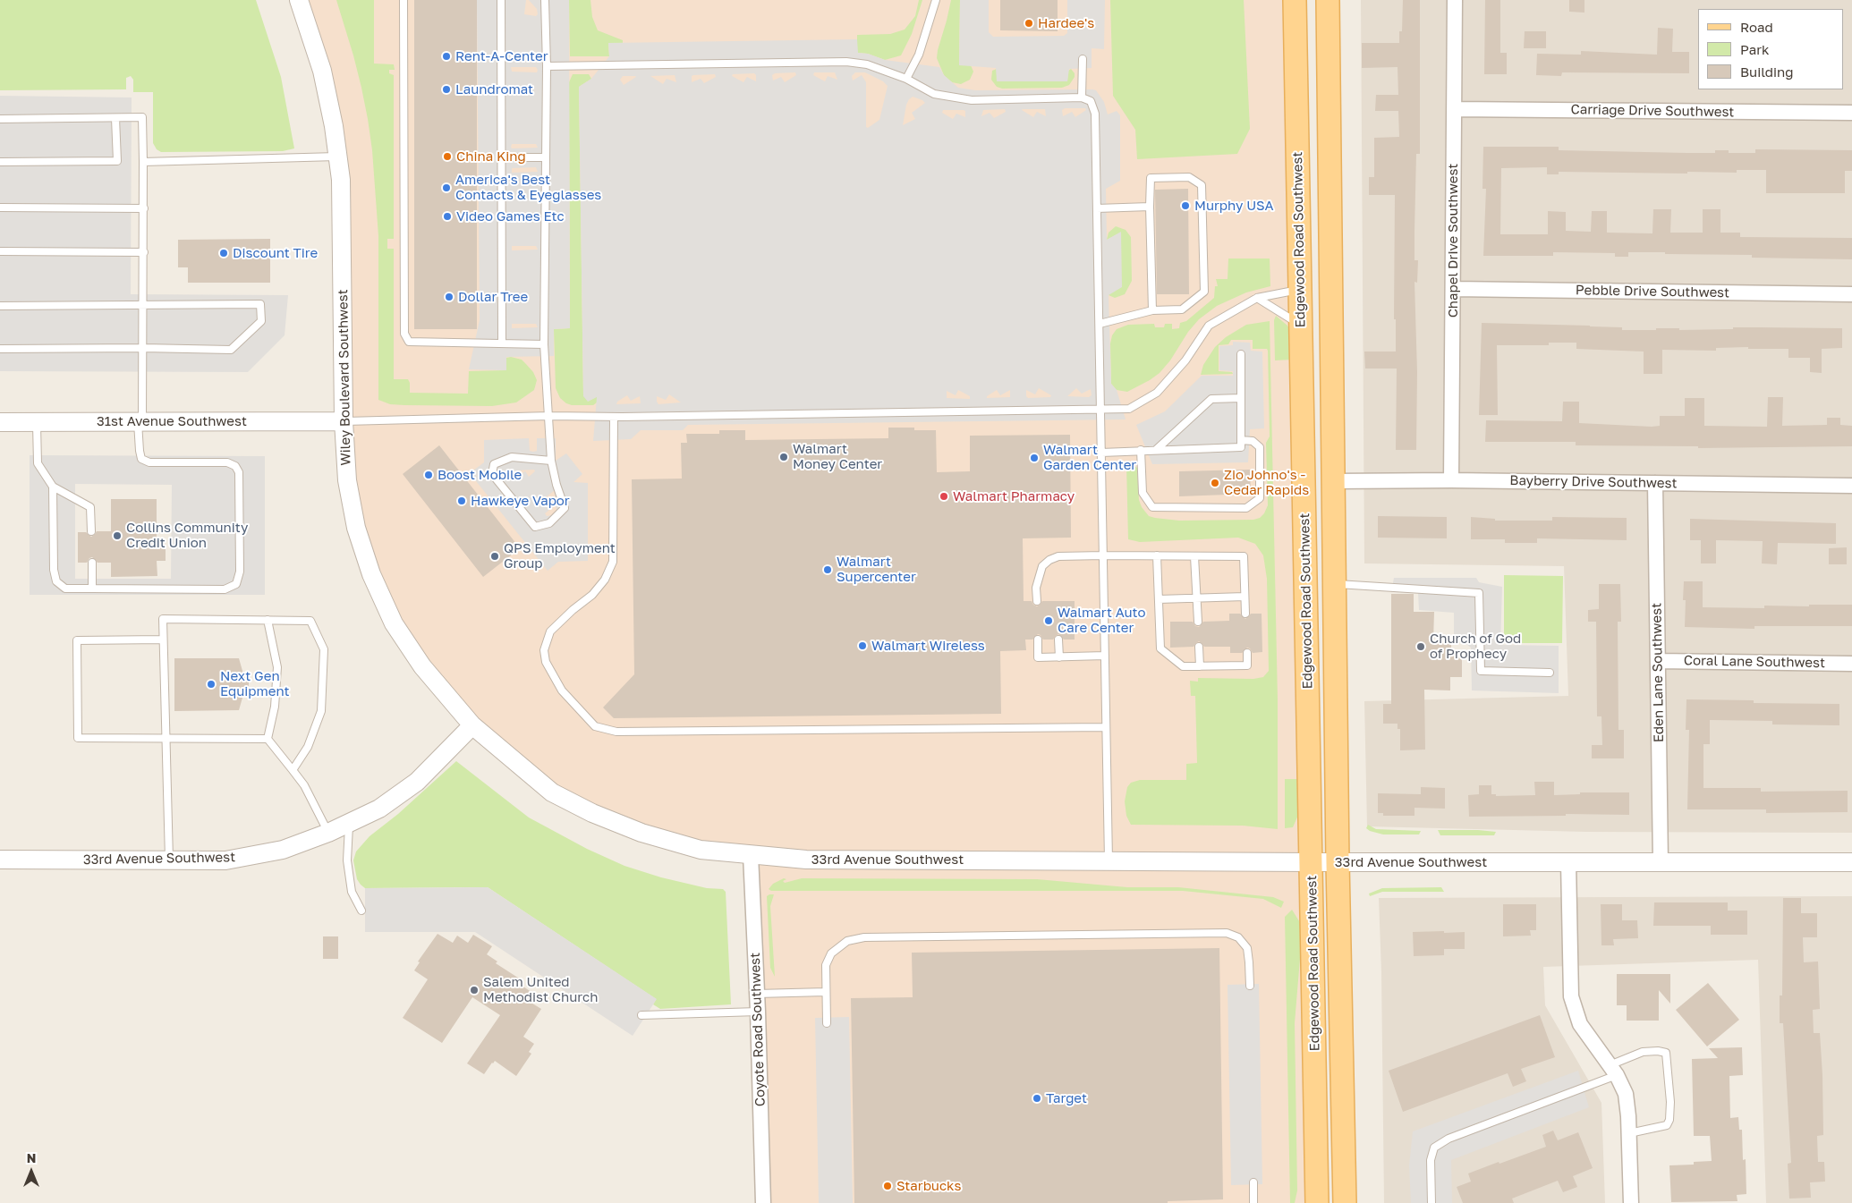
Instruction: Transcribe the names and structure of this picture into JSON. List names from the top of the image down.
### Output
{
  "streets": {
    "main road": ["Edgewood Road Southwest"],
    "street": [
      "Carriage Drive Southwest",
      "Chapel Drive Southwest",
      "Pebble Drive Southwest",
      "Wiley Boulevard Southwest",
      "31st Avenue Southwest",
      "Bayberry Drive Southwest",
      "Coral Lane Southwest",
      "Eden Lane Southwest",
      "33rd Avenue Southwest",
      "Coyote Road Southwest"
    ]
  },
  "crossings": [
    ["Carriage Drive Southwest", "Chapel Drive Southwest"],
    ["Edgewood Road Southwest", "Bayberry Drive Southwest"],
    ["Edgewood Road Southwest", "33rd Avenue Southwest"],
    ["Chapel Drive Southwest", "Pebble Drive Southwest"],
    ["Chapel Drive Southwest", "Bayberry Drive Southwest"],
    ["Wiley Boulevard Southwest", "31st Avenue Southwest"],
    ["Wiley Boulevard Southwest", "33rd Avenue Southwest"],
    ["Bayberry Drive Southwest", "Eden Lane Southwest"],
    ["Coral Lane Southwest", "Eden Lane Southwest"],
    ["Eden Lane Southwest", "33rd Avenue Southwest"],
    ["33rd Avenue Southwest", "Coyote Road Southwest"]
  ],
  "places": [
    "Hardee's",
    "Rent-A-Center",
    "Laundromat",
    "China King",
    "America's Best Contacts & Eyeglasses",
    "Murphy USA",
    "Video Games Etc",
    "Discount Tire",
    "Dollar Tree",
    "Walmart Money Center",
    "Walmart Garden Center",
    "Boost Mobile",
    "Zio Johno's - Cedar Rapids",
    "Walmart Pharmacy",
    "Hawkeye Vapor",
    "Collins Community Credit Union",
    "QPS Employment Group",
    "Walmart Supercenter",
    "Walmart Auto Care Center",
    "Walmart Wireless",
    "Church of God of Prophecy",
    "Next Gen Equipment",
    "Salem United Methodist Church",
    "Target",
    "Starbucks"
  ],
  "legend": ["Road", "Park", "Building"],
  "north": "top"
}
